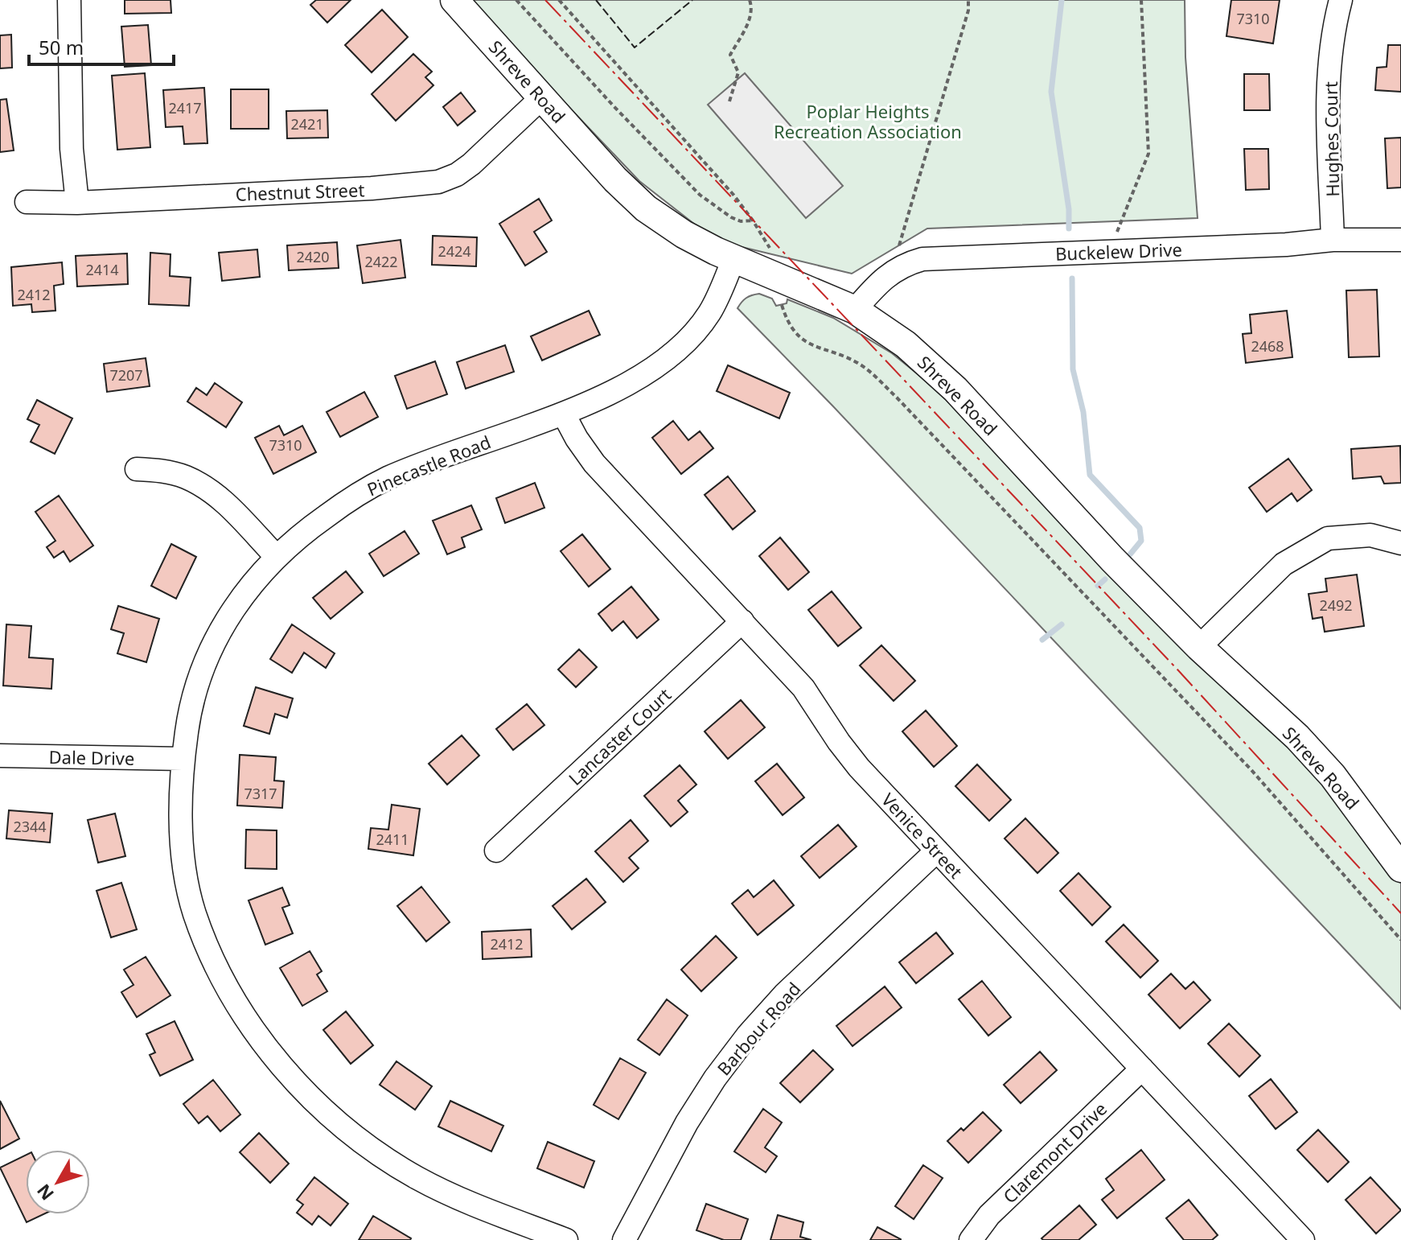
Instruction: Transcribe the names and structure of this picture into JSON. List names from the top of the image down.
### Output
{
  "streets": {
    "main road": ["Shreve Road"],
    "street": [
      "Hughes Court",
      "Chestnut Street",
      "Buckelew Drive",
      "Pinecastle Road",
      "Lancaster Court",
      "Dale Drive",
      "Venice Street",
      "Barbour Road",
      "Claremont Drive"
    ]
  },
  "crossings": [
    ["Shreve Road", "Chestnut Street"],
    ["Shreve Road", "Buckelew Drive"],
    ["Shreve Road", "Pinecastle Road"],
    ["Hughes Court", "Buckelew Drive"],
    ["Pinecastle Road", "Dale Drive"],
    ["Pinecastle Road", "Venice Street"],
    ["Lancaster Court", "Venice Street"],
    ["Venice Street", "Barbour Road"],
    ["Venice Street", "Claremont Drive"]
  ],
  "parks": ["Poplar Heights Recreation Association"],
  "house_numbers": [
    "7310",
    "2417",
    "2421",
    "2424",
    "2420",
    "2422",
    "2414",
    "2412",
    "2468",
    "7207",
    "7310",
    "2492",
    "7317",
    "2344",
    "2411",
    "2412"
  ],
  "scale_bar": "50 m",
  "north": "bottom left"
}
